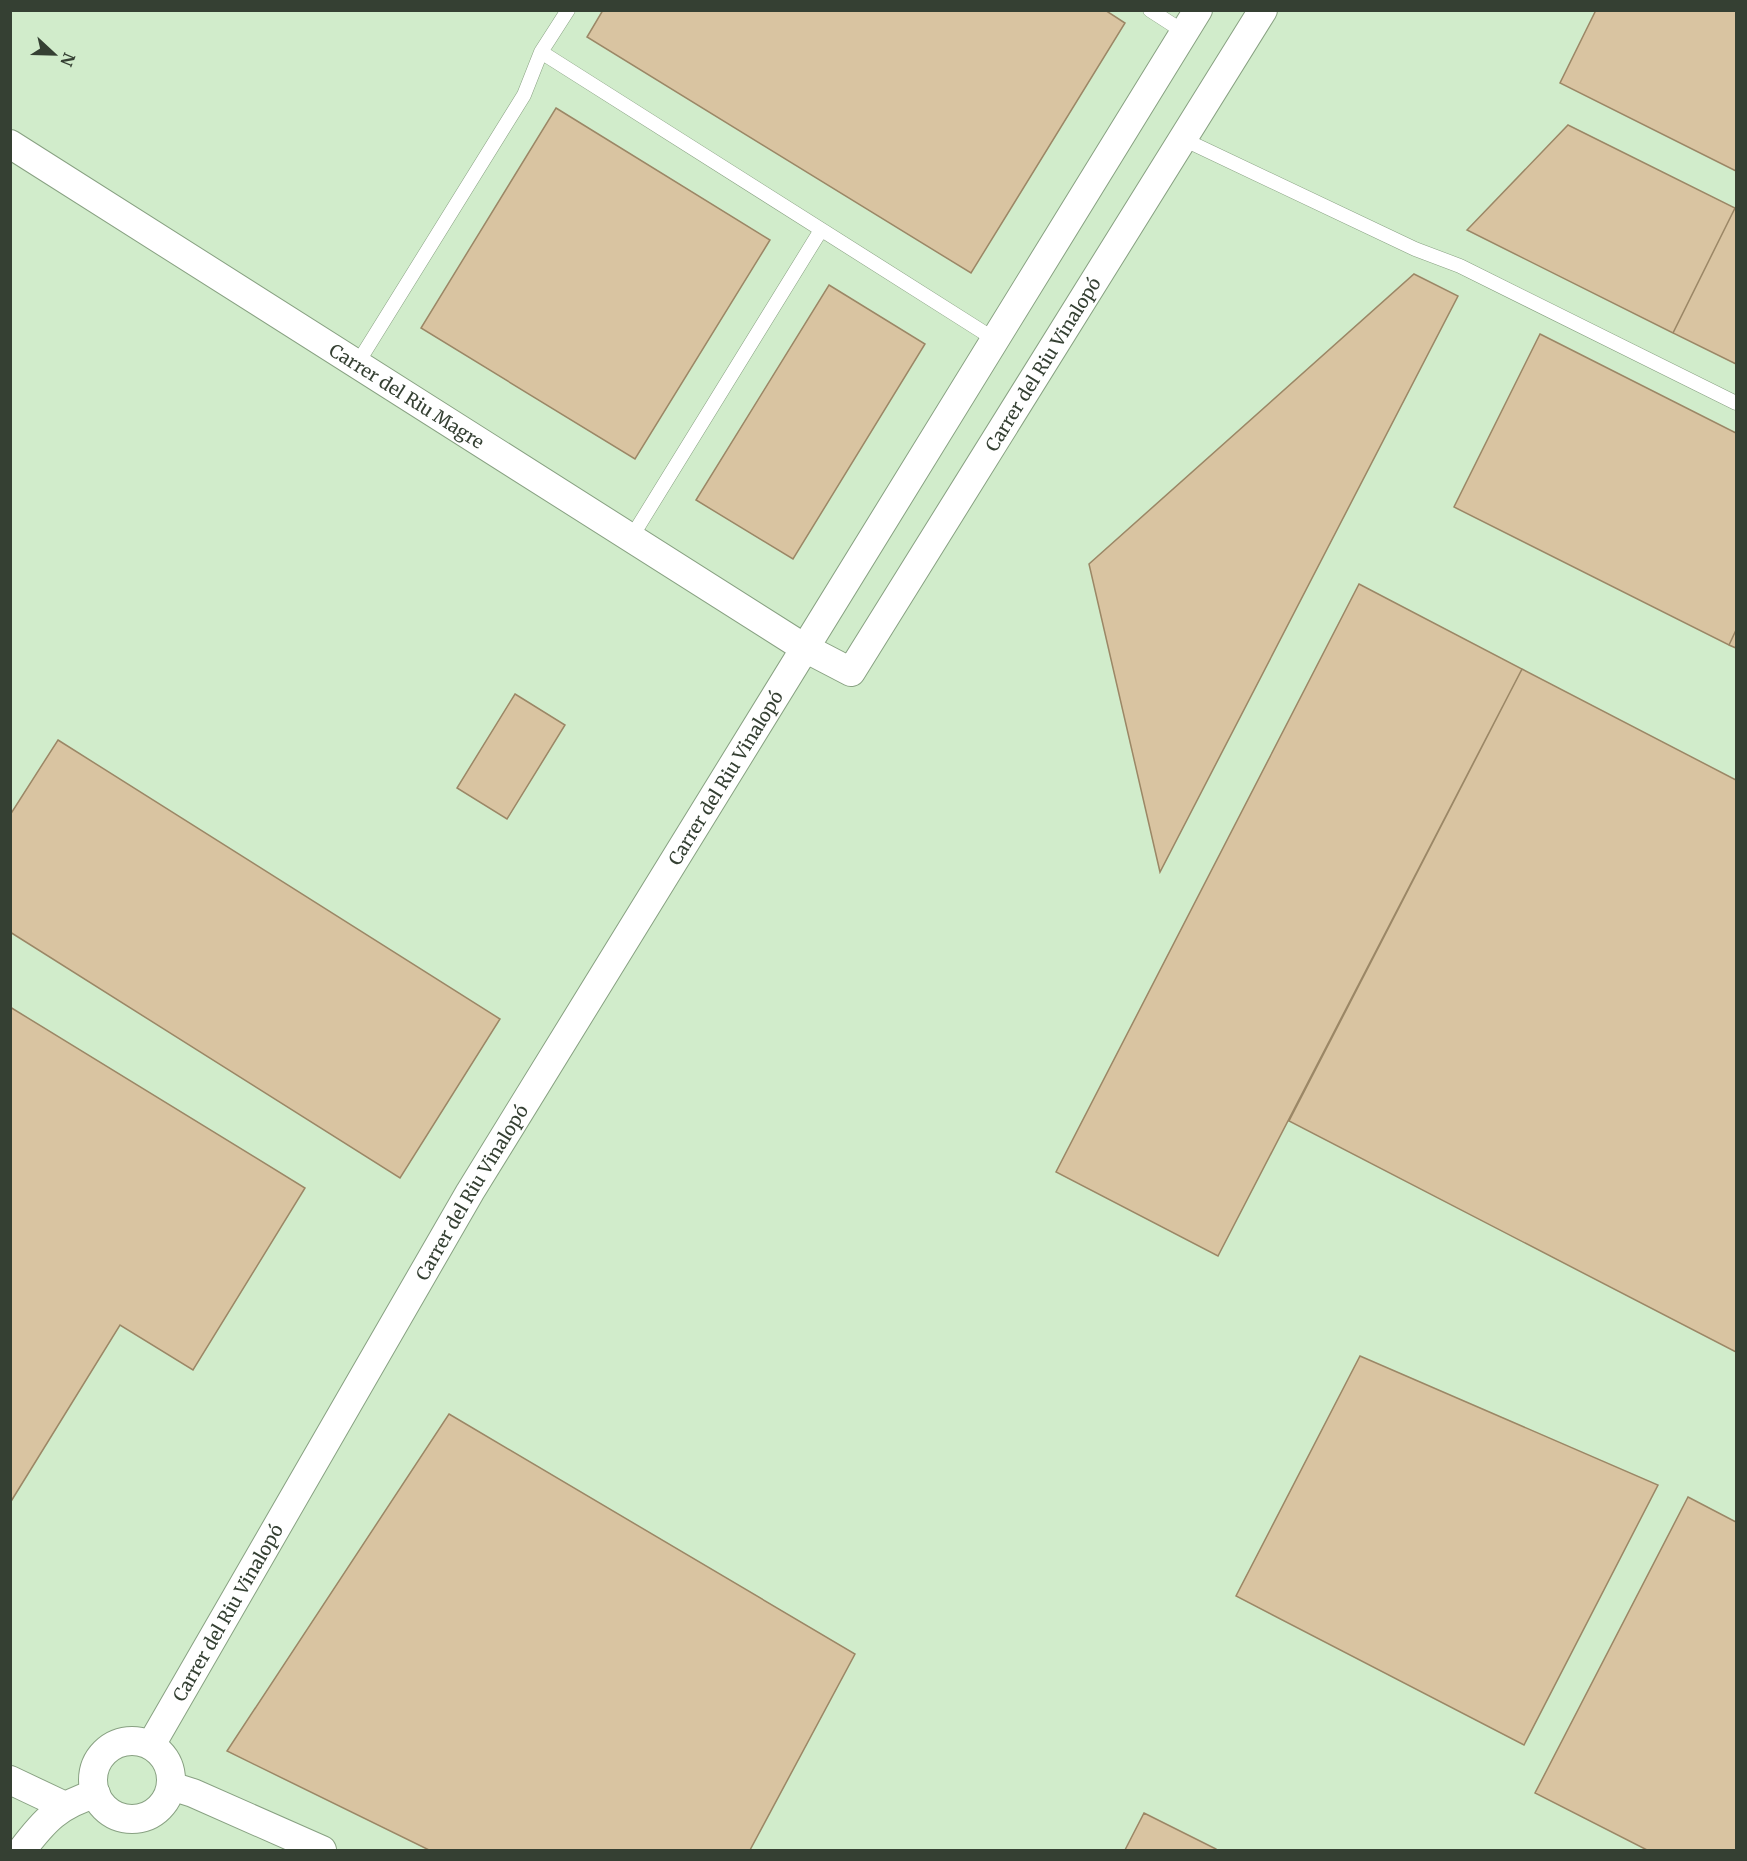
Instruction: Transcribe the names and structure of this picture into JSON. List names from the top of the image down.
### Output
{
  "streets": {
    "street": ["Carrer del Riu Vinalopó", "Carrer del Riu Magre"]
  },
  "crossings": [
    ["Carrer del Riu Vinalopó", "Carrer del Riu Magre"]
  ],
  "north": "right"
}
